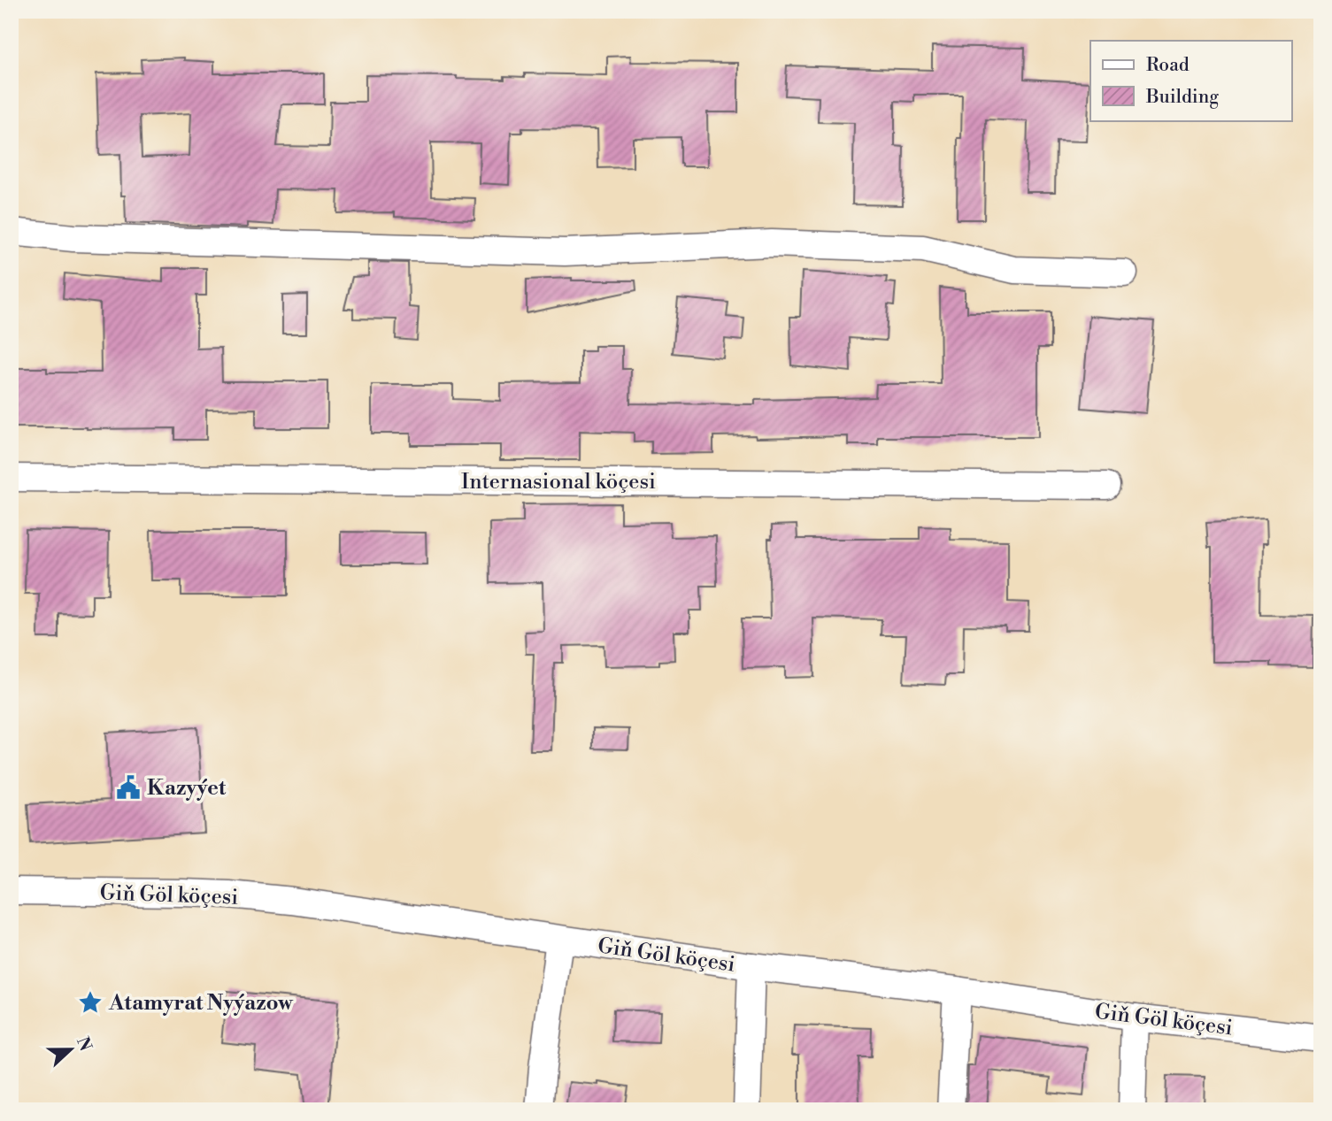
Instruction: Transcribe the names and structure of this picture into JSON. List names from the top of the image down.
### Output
{
  "streets": {
    "street": ["Internasional köçesi", "Giň Göl köçesi"]
  },
  "places": {
    "public building": ["Kazyýet"],
    "place": ["Atamyrat Nyýazow"]
  },
  "legend": ["Road", "Building"],
  "north": "right"
}
